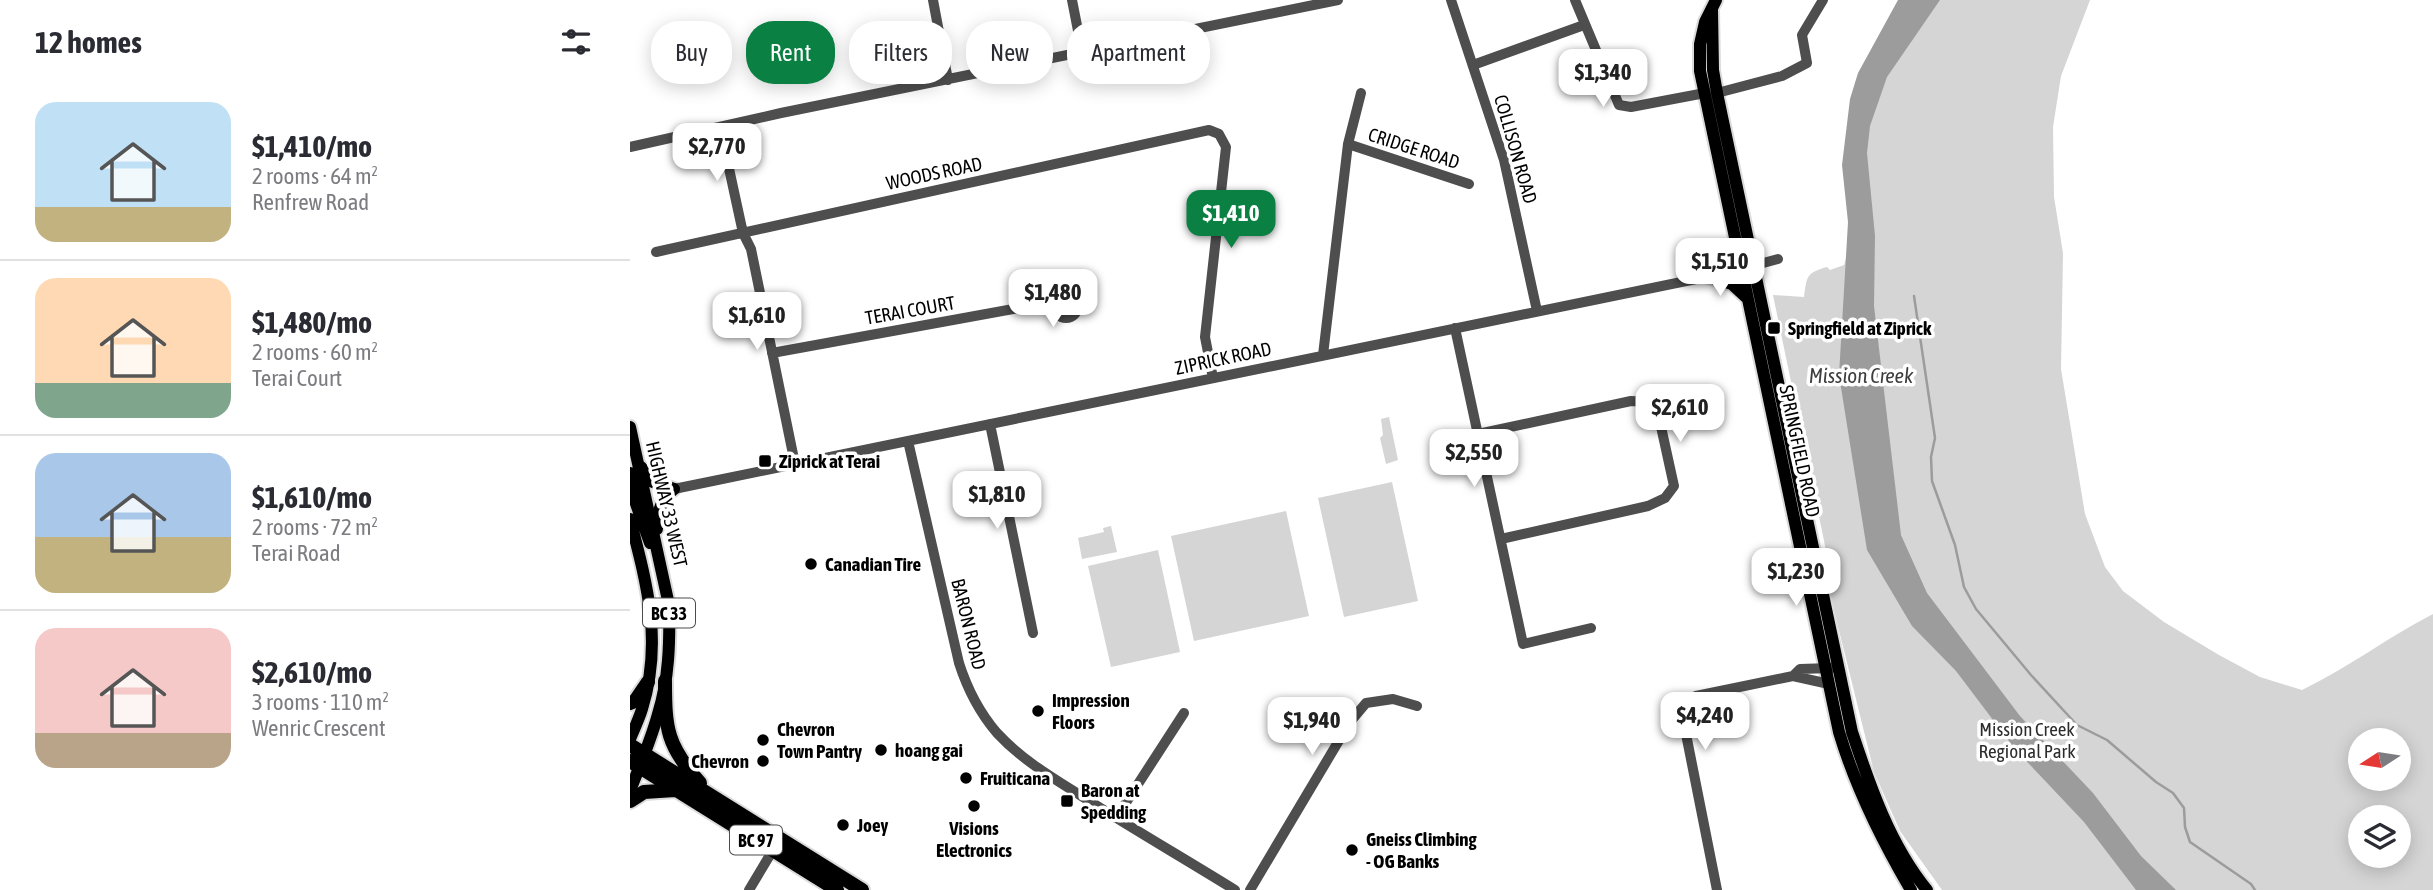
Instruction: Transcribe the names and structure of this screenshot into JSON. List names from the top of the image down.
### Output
{
  "streets": {
    "highway": ["BC 97"],
    "main road": ["SPRINGFIELD ROAD", "HIGHWAY 33 WEST", "BC 33"],
    "street": [
      "CRIDGE ROAD",
      "COLLISON ROAD",
      "WOODS ROAD",
      "TERAI COURT",
      "ZIPRICK ROAD",
      "BARON ROAD"
    ]
  },
  "crossings": [
    ["COLLISON ROAD", "ZIPRICK ROAD"],
    ["WOODS ROAD", "ZIPRICK ROAD"],
    ["ZIPRICK ROAD", "SPRINGFIELD ROAD"],
    ["ZIPRICK ROAD", "BARON ROAD"],
    ["HIGHWAY 33 WEST", "BC 33"],
    ["HIGHWAY 33 WEST", "BC 97"],
    ["BC 33", "BC 97"]
  ],
  "water": ["Mission Creek"],
  "parks": ["Mission Creek Regional Park"],
  "places": {
    "transit": ["Springfield at Ziprick", "Ziprick at Terai", "Baron at Spedding"],
    "other": [
      "Canadian Tire",
      "Impression Floors",
      "Chevron Town Pantry",
      "hoang gai",
      "Chevron",
      "Fruiticana",
      "Visions Electronics",
      "Joey",
      "Gneiss Climbing - OG Banks"
    ]
  },
  "north": "left",
  "page": {
    "heading": "12 homes",
    "chip": [
      "Buy",
      "Rent",
      "Filters",
      "New",
      "Apartment"
    ],
    "price": [
      "$1,340",
      "$2,770",
      "$1,410",
      "$1,510",
      "$1,480",
      "$1,610",
      "$2,610",
      "$2,550",
      "$1,810",
      "$1,230",
      "$4,240",
      "$1,940"
    ],
    "list": [
      {
        "name": "$1,410/mo",
        "note": "2 rooms · 64 m² · Renfrew Road"
      },
      {
        "name": "$1,480/mo",
        "note": "2 rooms · 60 m² · Terai Court"
      },
      {
        "name": "$1,610/mo",
        "note": "2 rooms · 72 m² · Terai Road"
      },
      {
        "name": "$2,610/mo",
        "note": "3 rooms · 110 m² · Wenric Crescent"
      }
    ]
  }
}
